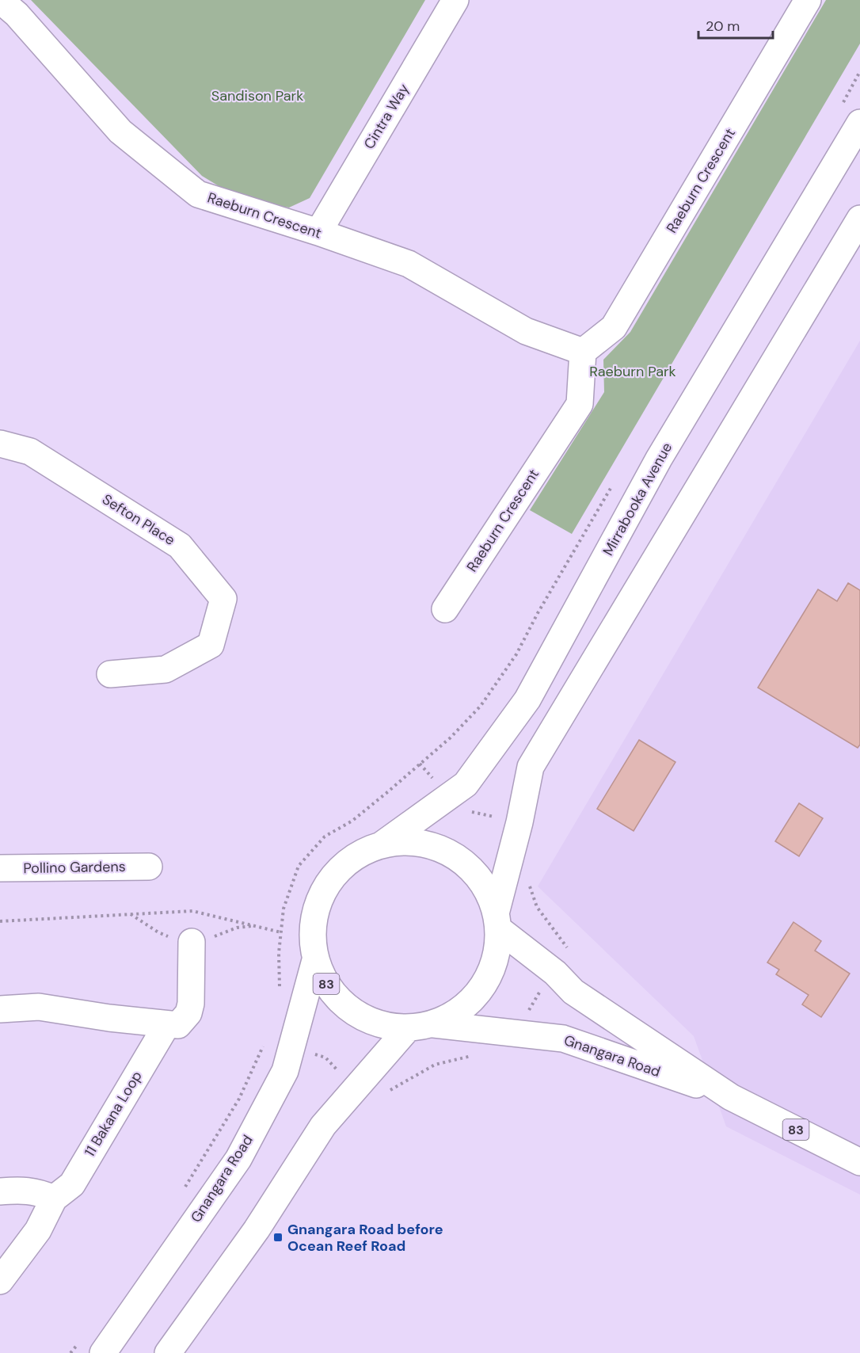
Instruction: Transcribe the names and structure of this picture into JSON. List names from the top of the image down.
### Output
{
  "streets": {
    "main road": [
      "Cintra Way",
      "Raeburn Crescent",
      "Mirrabooka Avenue",
      "Sefton Place",
      "Pollino Gardens",
      "83",
      "Gnangara Road",
      "11 Bakana Loop"
    ]
  },
  "crossings": [
    ["Cintra Way", "Raeburn Crescent"],
    ["Mirrabooka Avenue", "83"],
    ["83", "Gnangara Road"]
  ],
  "parks": ["Sandison Park", "Raeburn Park"],
  "places": {
    "transit": ["Gnangara Road before Ocean Reef Road"]
  },
  "scale_bar": "20 m"
}
